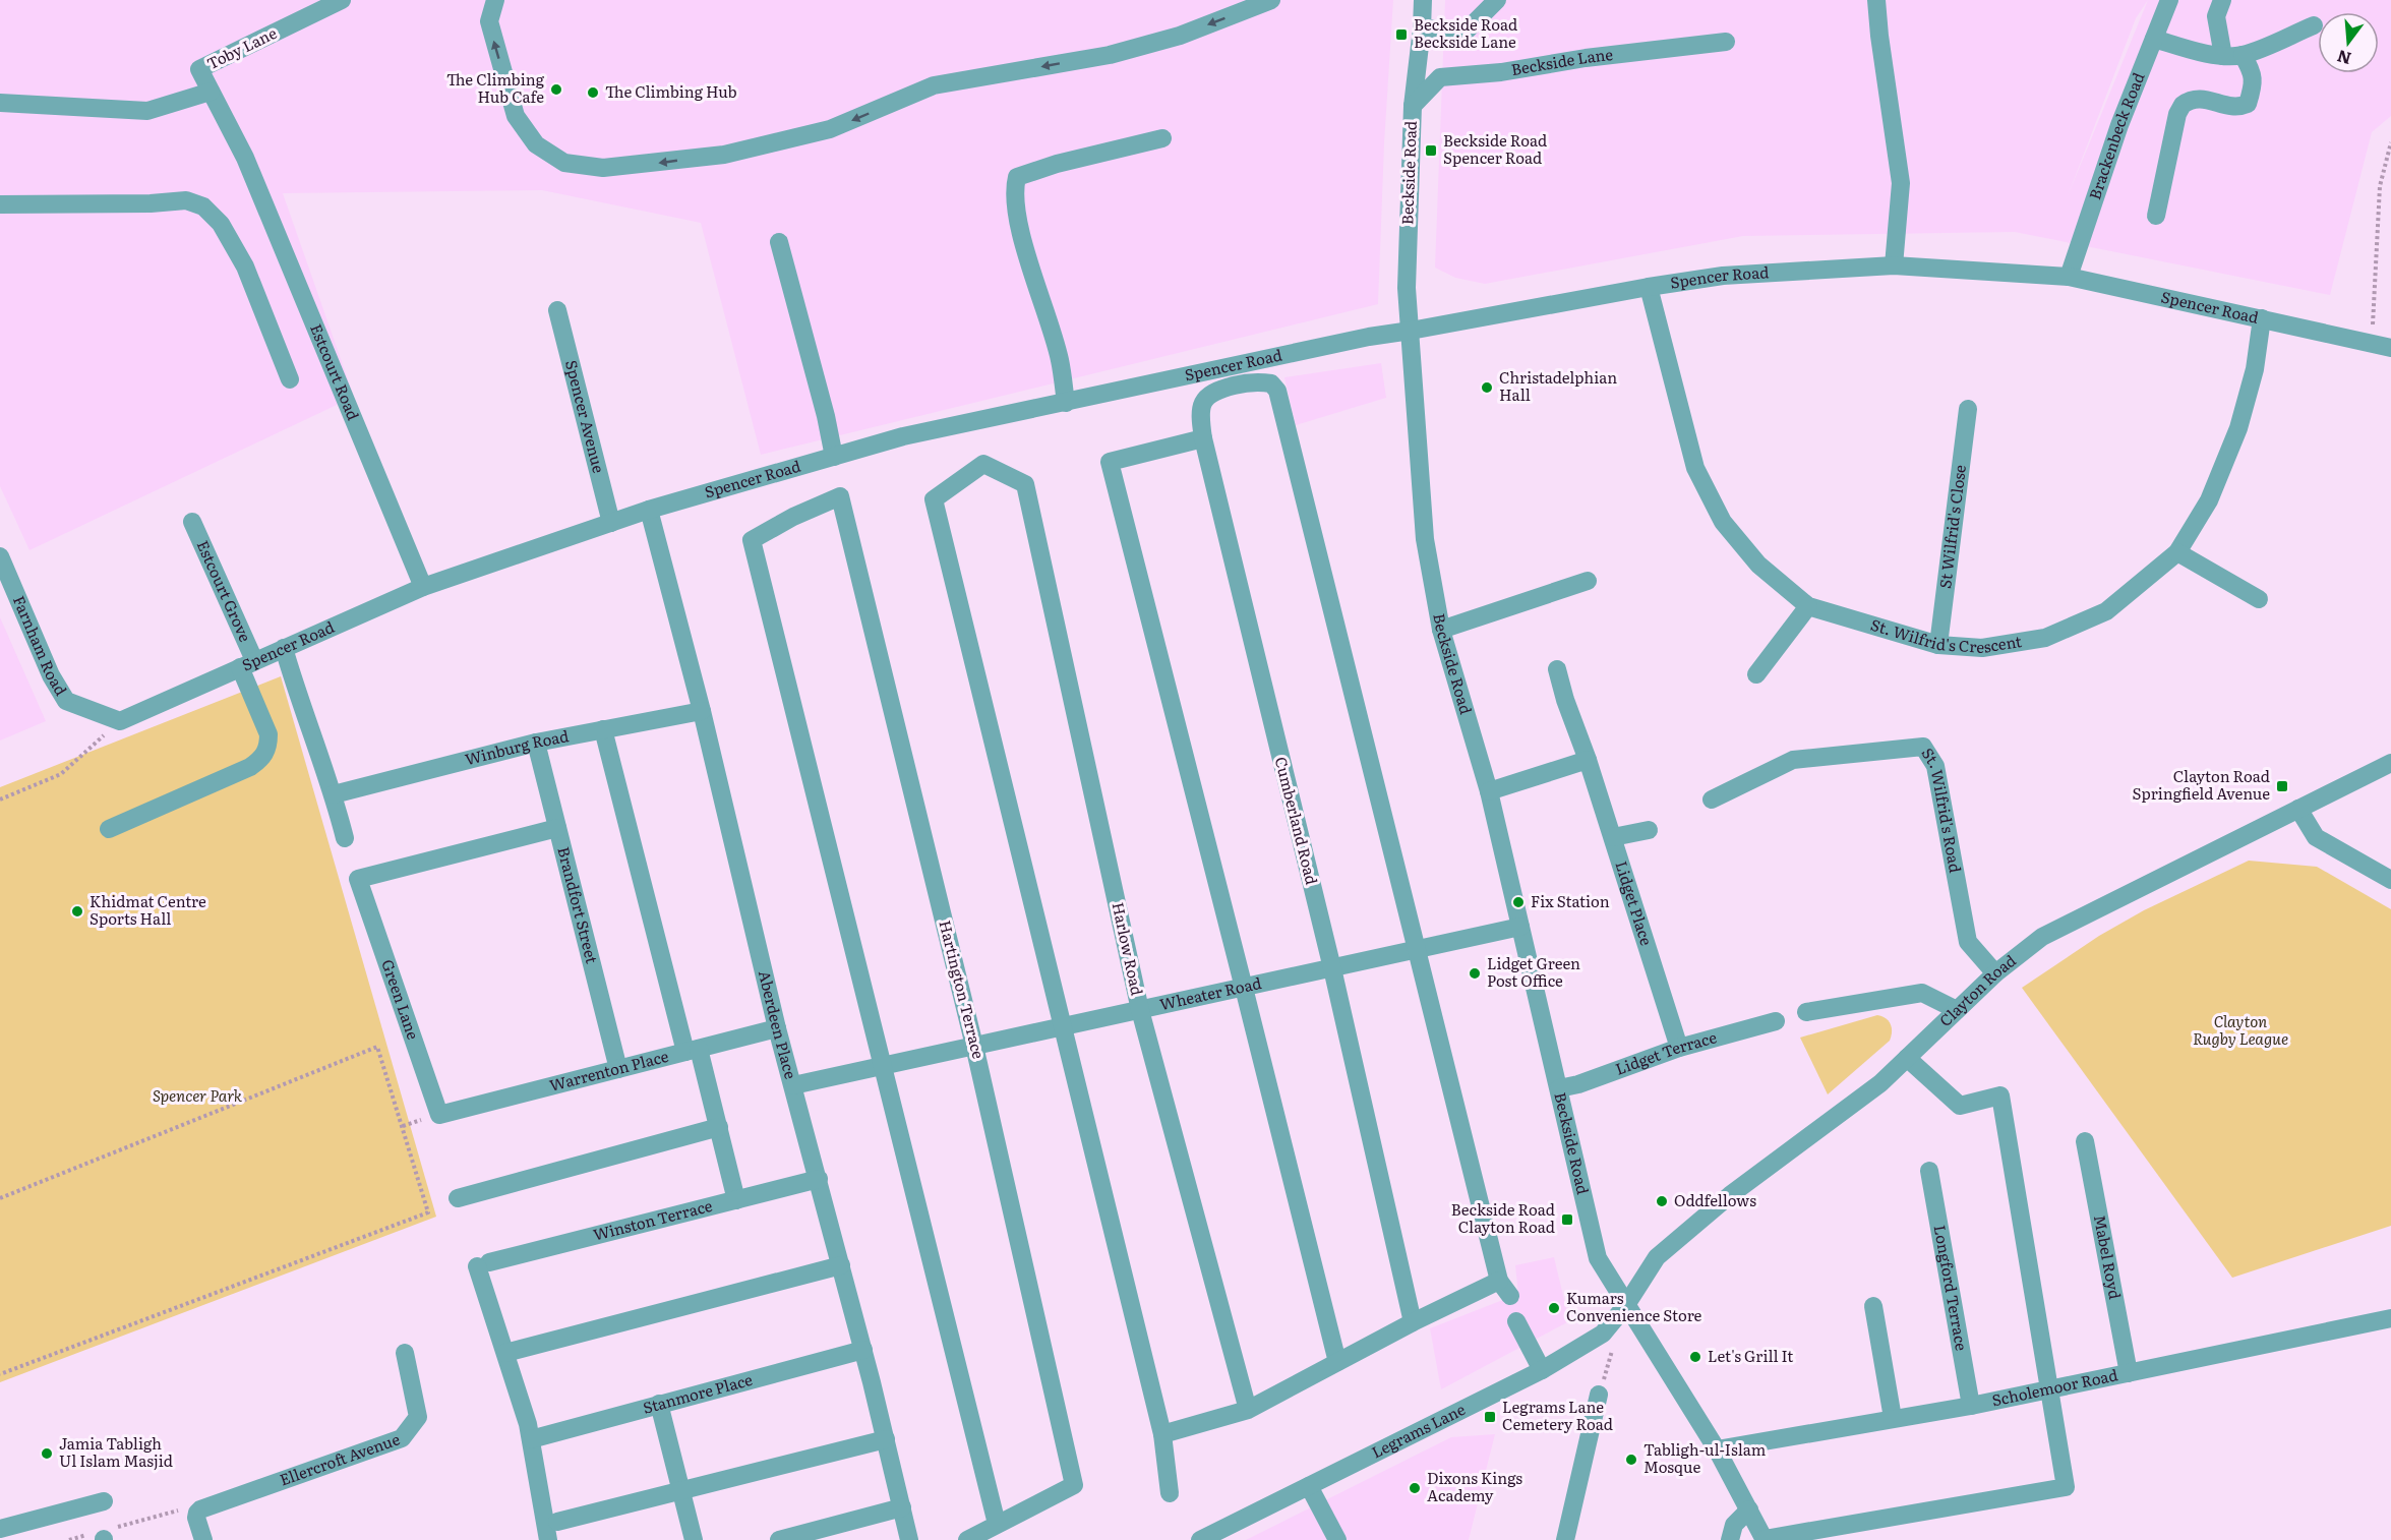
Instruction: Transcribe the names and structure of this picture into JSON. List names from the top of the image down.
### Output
{
  "streets": {
    "street": [
      "Toby Lane",
      "Beckside Lane",
      "Brackenbeck Road",
      "Beckside Road",
      "Spencer Road",
      "Estcourt Road",
      "Spencer Avenue",
      "St Wilfrid's Close",
      "Estcourt Grove",
      "St. Wilfrid's Crescent",
      "Farnham Road",
      "Winburg Road",
      "St. Wilfrid's Road",
      "Cumberland Road",
      "Lidget Place",
      "Brandfort Street",
      "Harlow Road",
      "Hartington Terrace",
      "Clayton Road",
      "Wheater Road",
      "Green Lane",
      "Aberdeen Place",
      "Lidget Terrace",
      "Warrenton Place",
      "Winston Terrace",
      "Mabel Royd",
      "Longford Terrace",
      "Scholemoor Road",
      "Stanmore Place",
      "Legrams Lane",
      "Ellercroft Avenue"
    ]
  },
  "crossings": [
    ["Toby Lane", "Estcourt Road"],
    ["Beckside Lane", "Beckside Road"],
    ["Brackenbeck Road", "Spencer Road"],
    ["Beckside Road", "Spencer Road"],
    ["Beckside Road", "Clayton Road"],
    ["Beckside Road", "Wheater Road"],
    ["Beckside Road", "Lidget Terrace"],
    ["Beckside Road", "Scholemoor Road"],
    ["Beckside Road", "Legrams Lane"],
    ["Spencer Road", "Estcourt Road"],
    ["Spencer Road", "Spencer Avenue"],
    ["Spencer Road", "Estcourt Grove"],
    ["Spencer Road", "St. Wilfrid's Crescent"],
    ["Spencer Road", "Farnham Road"],
    ["Spencer Road", "Aberdeen Place"],
    ["St Wilfrid's Close", "St. Wilfrid's Crescent"],
    ["Winburg Road", "Brandfort Street"],
    ["Winburg Road", "Aberdeen Place"],
    ["St. Wilfrid's Road", "Clayton Road"],
    ["Cumberland Road", "Wheater Road"],
    ["Lidget Place", "Lidget Terrace"],
    ["Brandfort Street", "Green Lane"],
    ["Brandfort Street", "Warrenton Place"],
    ["Harlow Road", "Wheater Road"],
    ["Hartington Terrace", "Wheater Road"],
    ["Clayton Road", "Legrams Lane"],
    ["Wheater Road", "Aberdeen Place"],
    ["Green Lane", "Warrenton Place"],
    ["Aberdeen Place", "Warrenton Place"],
    ["Aberdeen Place", "Winston Terrace"],
    ["Aberdeen Place", "Stanmore Place"],
    ["Mabel Royd", "Scholemoor Road"],
    ["Longford Terrace", "Scholemoor Road"]
  ],
  "parks": ["Clayton Rugby League", "Spencer Park"],
  "places": {
    "transit": [
      "Beckside Road Beckside Lane",
      "Beckside Road Spencer Road",
      "Clayton Road Springfield Avenue",
      "Beckside Road Clayton Road",
      "Legrams Lane Cemetery Road"
    ],
    "other": [
      "The Climbing Hub Cafe",
      "The Climbing Hub",
      "Christadelphian Hall",
      "Fix Station",
      "Khidmat Centre Sports Hall",
      "Lidget Green Post Office",
      "Oddfellows",
      "Kumars Convenience Store",
      "Let's Grill It",
      "Jamia Tabligh Ul Islam Masjid",
      "Tabligh-ul-Islam Mosque",
      "Dixons Kings Academy"
    ]
  },
  "north": "bottom"
}
